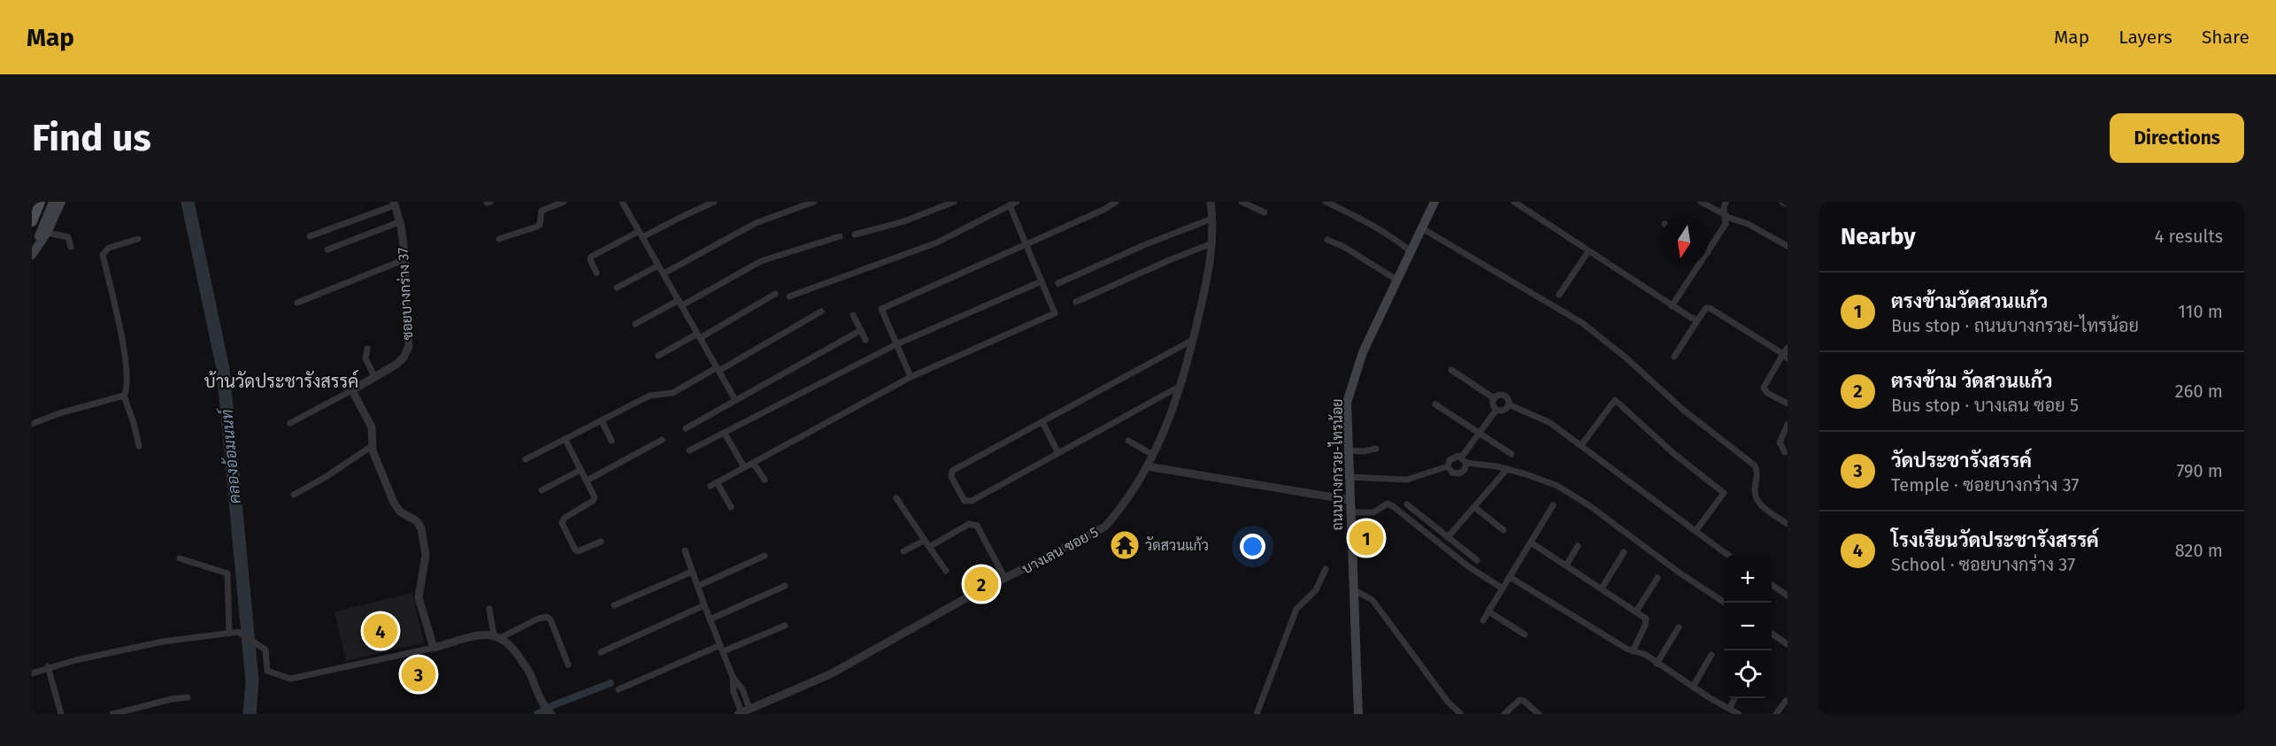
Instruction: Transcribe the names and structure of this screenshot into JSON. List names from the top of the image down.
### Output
{
  "streets": {
    "main road": ["ถนนบางกรวย-ไทรน้อย"],
    "street": ["ซอยบางกร่าง 37", "บางเลน ซอย 5"]
  },
  "districts": ["บ้านวัดประชารังสรรค์"],
  "water": ["คลองอ้อมนนท์"],
  "places": {
    "temple": ["วัดสวนแก้ว"]
  },
  "north": "bottom",
  "page": {
    "header": "Map",
    "nav": ["Map", "Layers", "Share"],
    "buttons": "Directions",
    "title": "Find us",
    "heading": ["Nearby", "4 results"],
    "list": [
      {
        "mark": "1",
        "name": "ตรงข้ามวัดสวนแก้ว",
        "note": "Bus stop · ถนนบางกรวย-ไทรน้อย",
        "value": "110 m"
      },
      {
        "mark": "2",
        "name": "ตรงข้าม วัดสวนแก้ว",
        "note": "Bus stop · บางเลน ซอย 5",
        "value": "260 m"
      },
      {
        "mark": "3",
        "name": "วัดประชารังสรรค์",
        "note": "Temple · ซอยบางกร่าง 37",
        "value": "790 m"
      },
      {
        "mark": "4",
        "name": "โรงเรียนวัดประชารังสรรค์",
        "note": "School · ซอยบางกร่าง 37",
        "value": "820 m"
      }
    ],
    "pins": [
      "1",
      "2",
      "4",
      "3"
    ],
    "map_buttons": ["+", "−"]
  }
}
